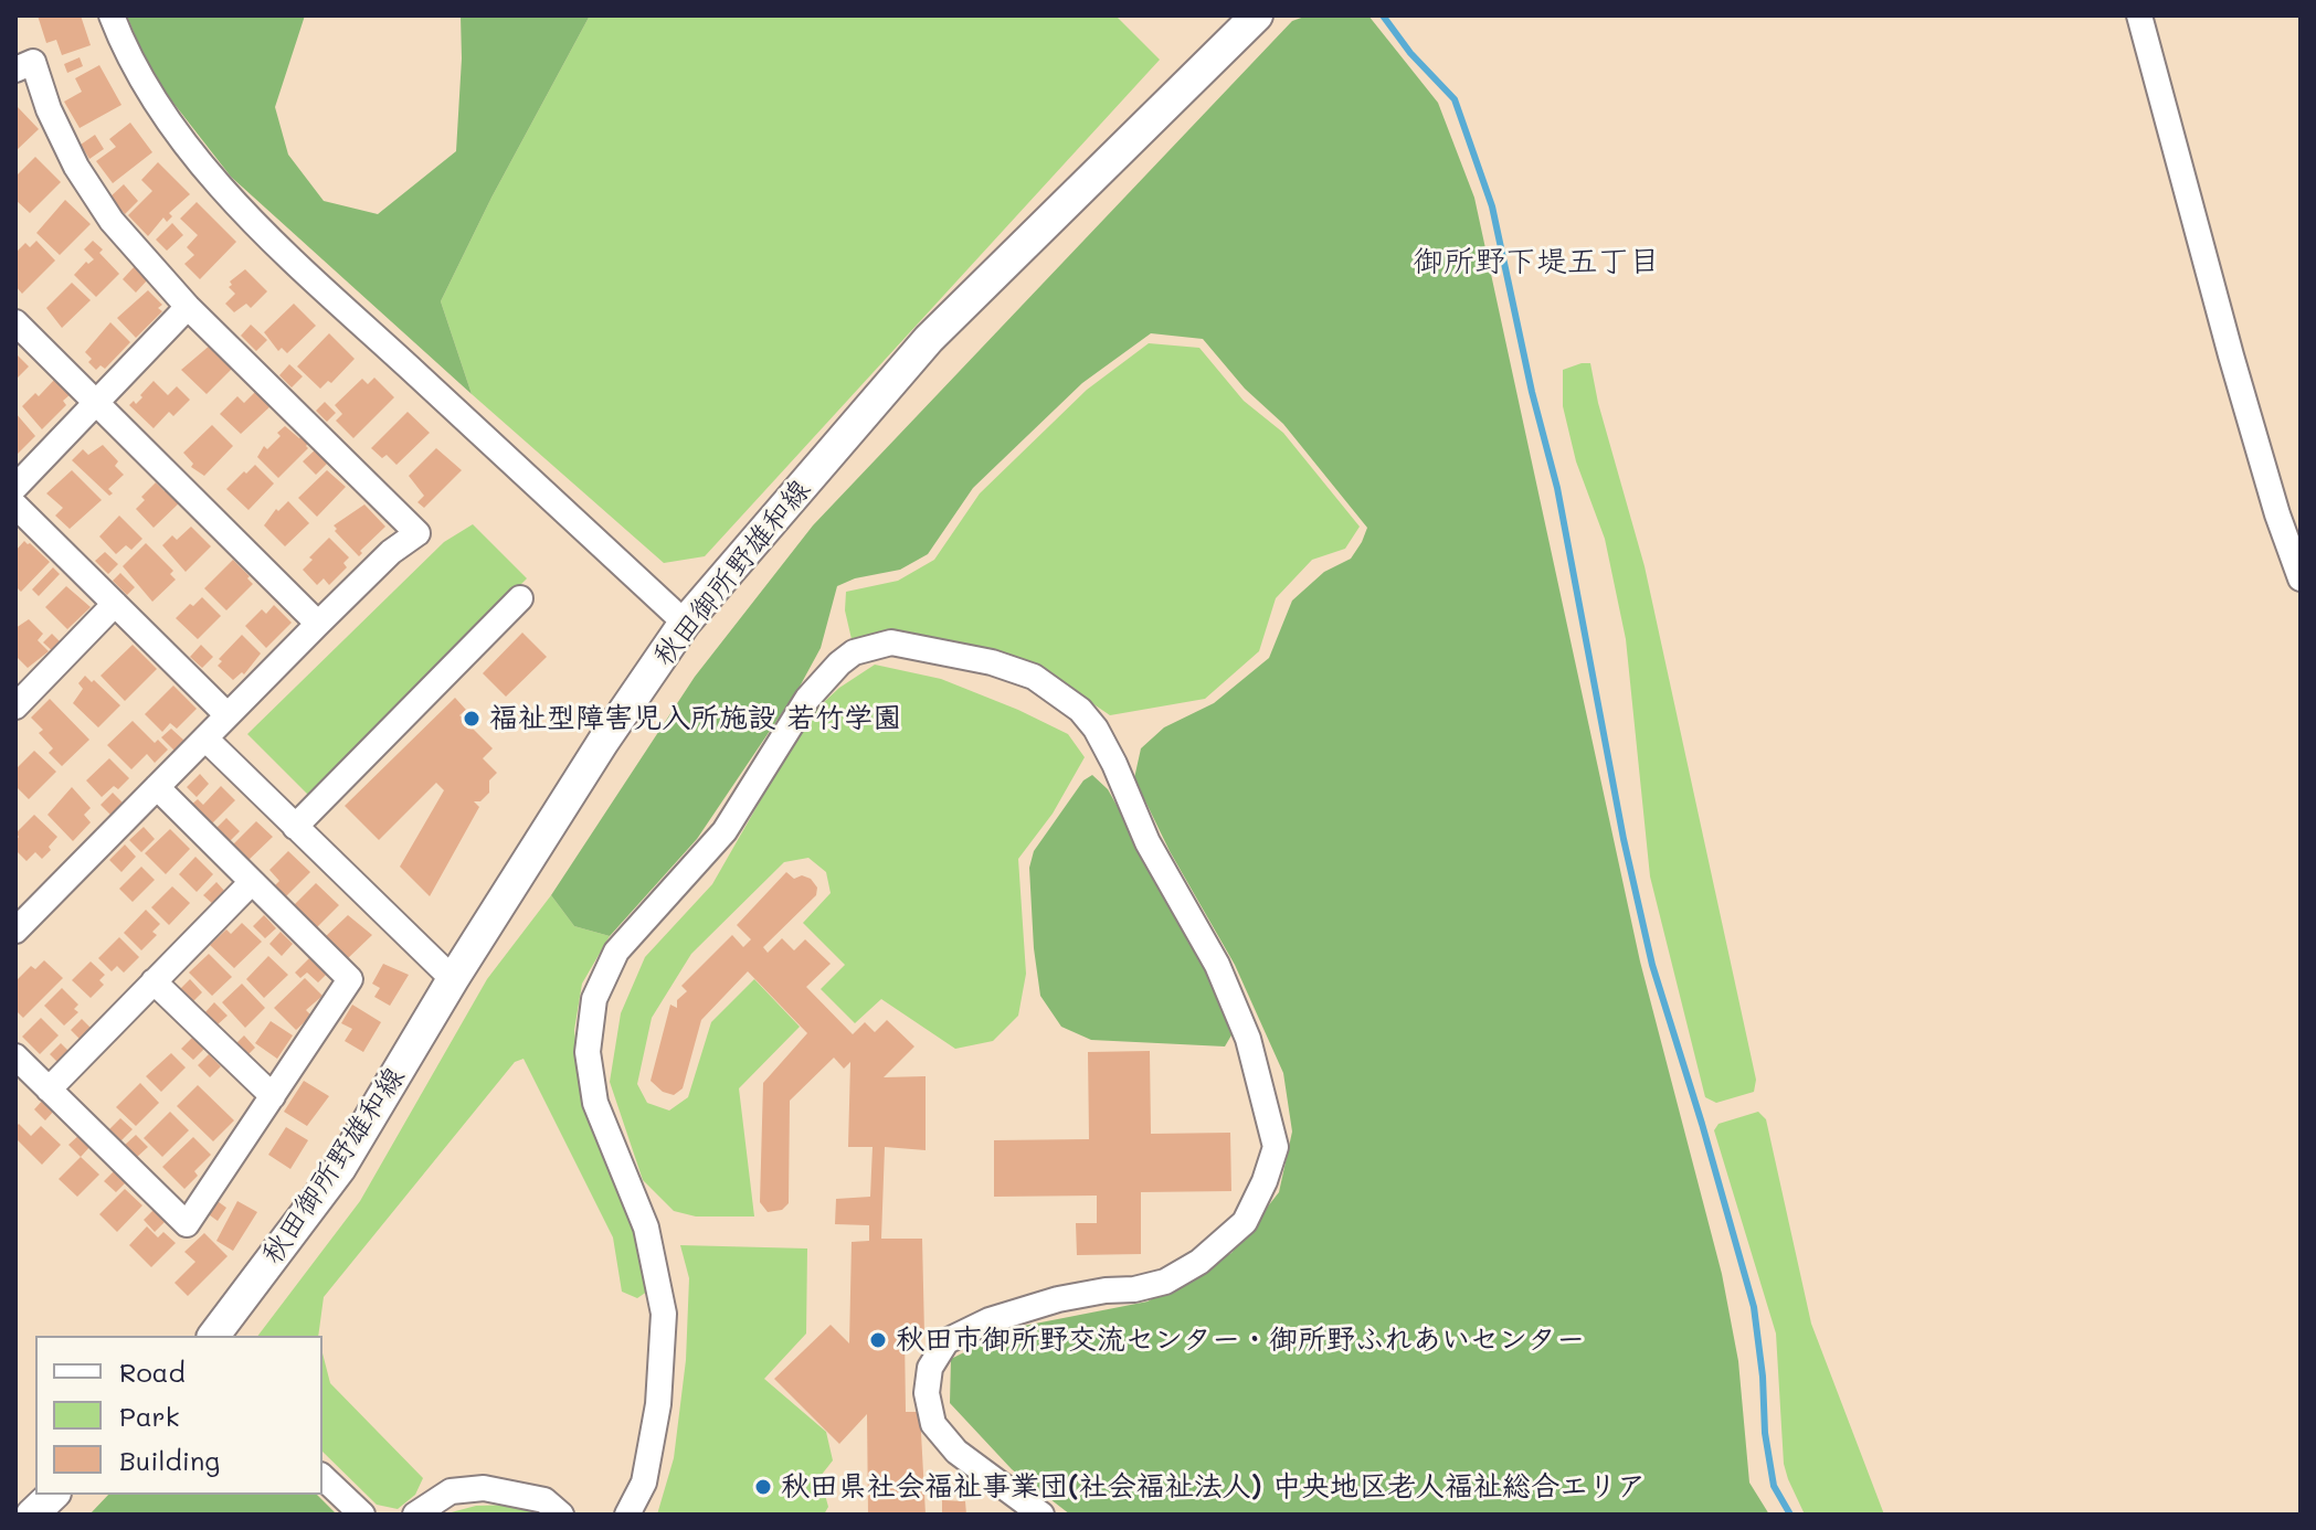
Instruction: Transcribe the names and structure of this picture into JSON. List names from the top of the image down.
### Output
{
  "streets": {
    "main road": ["秋田御所野雄和線"]
  },
  "districts": ["御所野下堤五丁目"],
  "places": ["福祉型障害児入所施設 若竹学園", "秋田市御所野交流センター・御所野ふれあいセンター", "秋田県社会福祉事業団(社会福祉法人) 中央地区老人福祉総合エリア"],
  "legend": ["Road", "Park", "Building"]
}
